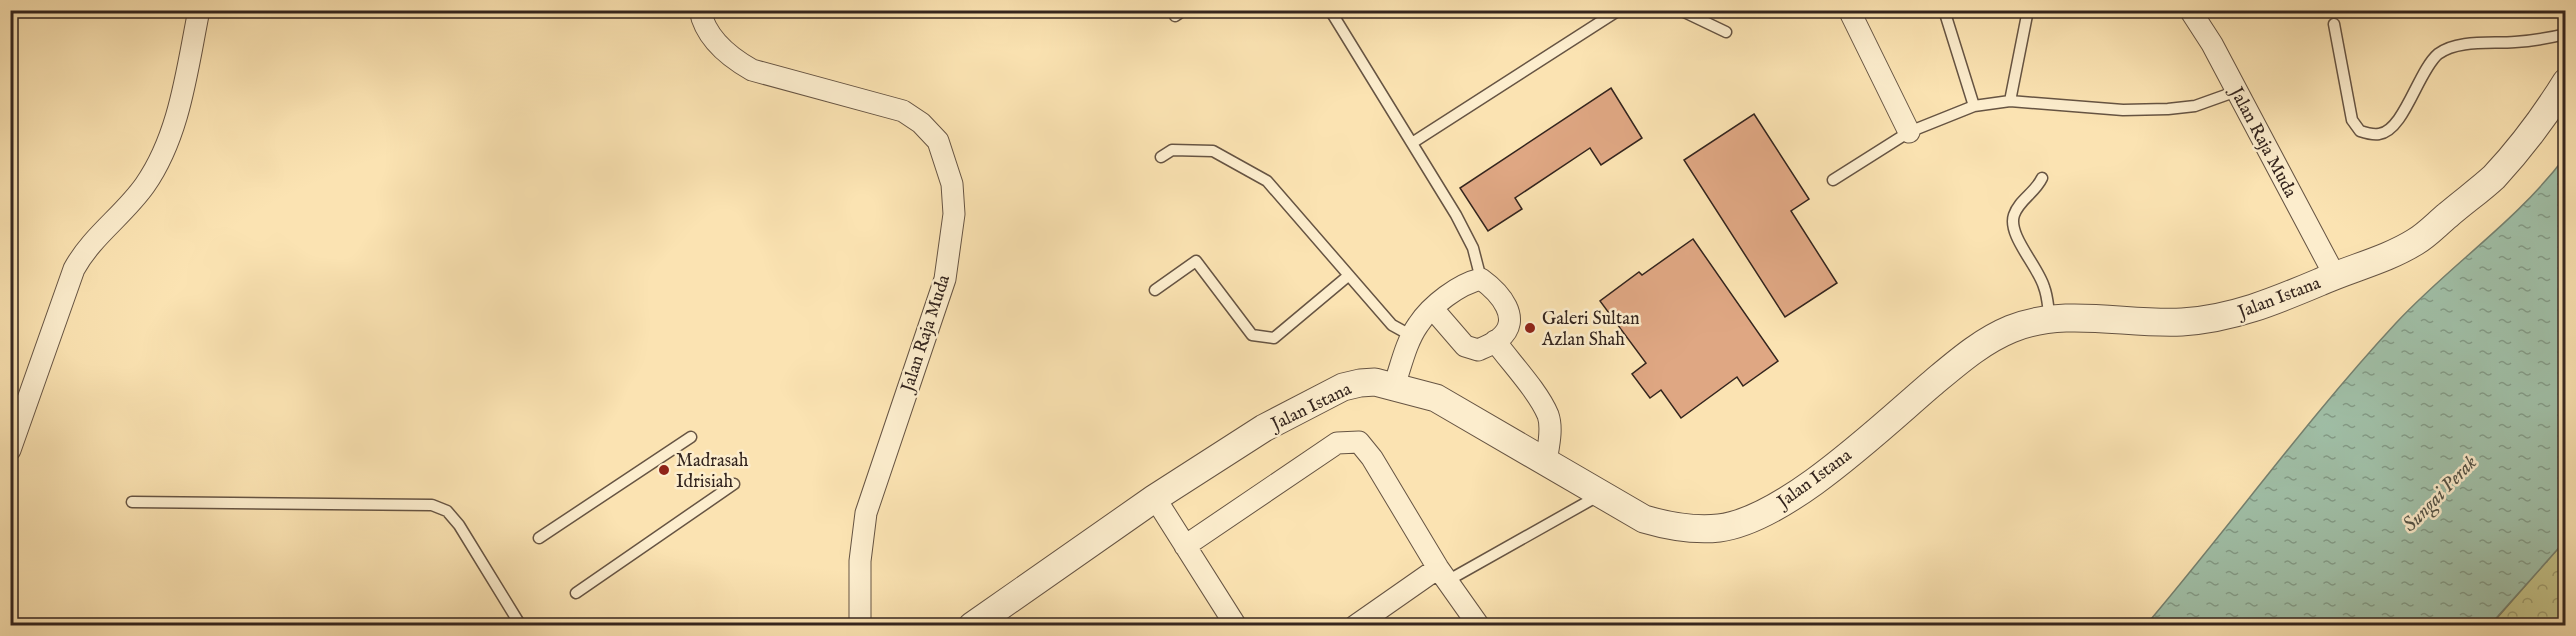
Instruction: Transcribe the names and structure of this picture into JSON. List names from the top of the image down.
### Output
{
  "streets": {
    "street": ["Jalan Raja Muda", "Jalan Istana"]
  },
  "crossings": [
    ["Jalan Raja Muda", "Jalan Istana"]
  ],
  "water": ["Sungai Perak"],
  "places": ["Galeri Sultan Azlan Shah", "Madrasah Idrisiah"]
}
